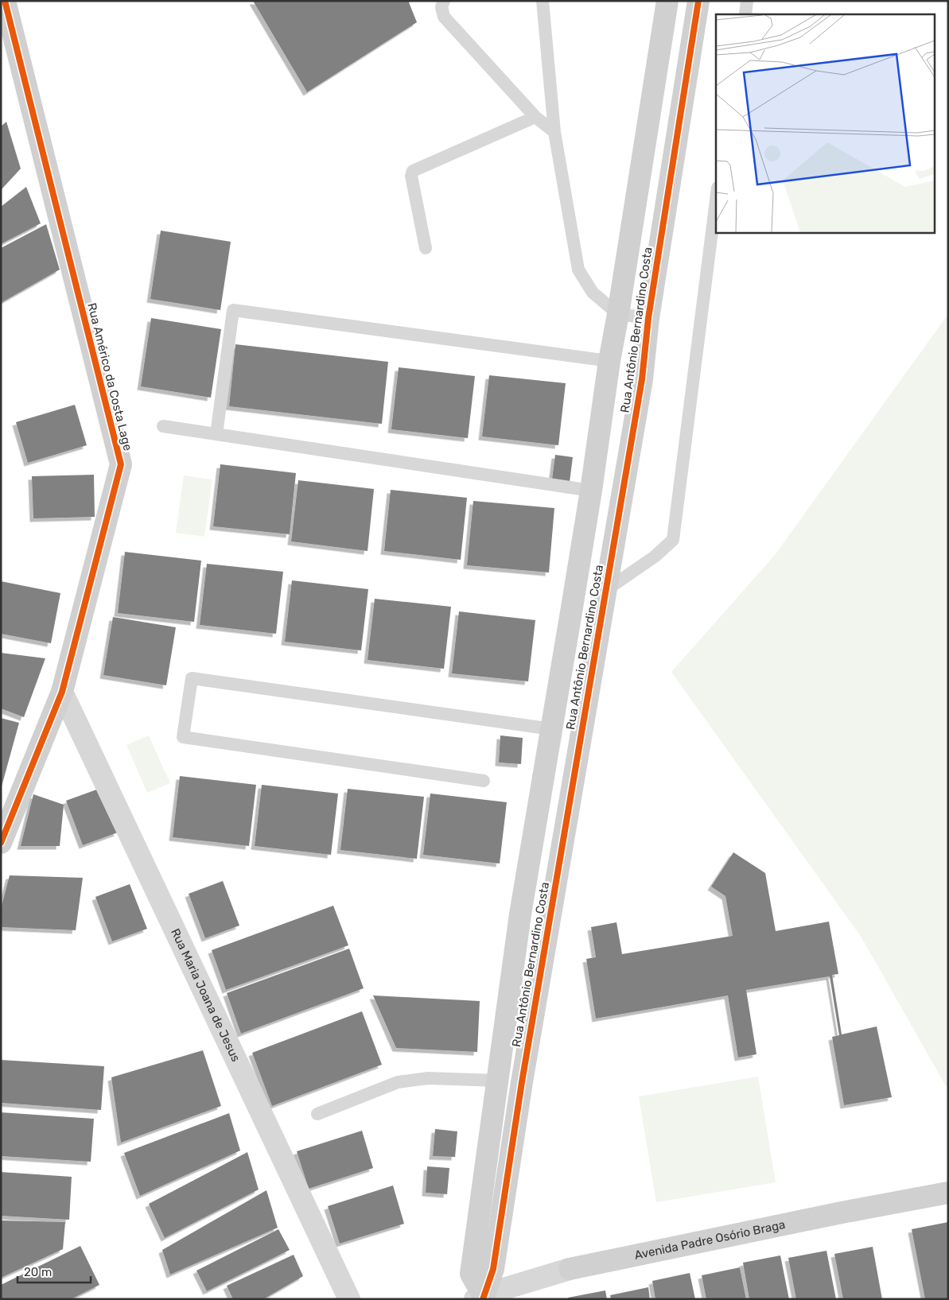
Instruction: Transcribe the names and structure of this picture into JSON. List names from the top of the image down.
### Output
{
  "streets": {
    "street": [
      "Rua Antônio Bernardino Costa",
      "Rua Américo da Costa Lage",
      "Rua Maria Joana de Jesus",
      "Avenida Padre Osório Braga"
    ]
  },
  "crossings": [
    ["Rua Antônio Bernardino Costa", "Avenida Padre Osório Braga"],
    ["Rua Américo da Costa Lage", "Rua Maria Joana de Jesus"]
  ],
  "scale_bar": "20 m"
}
